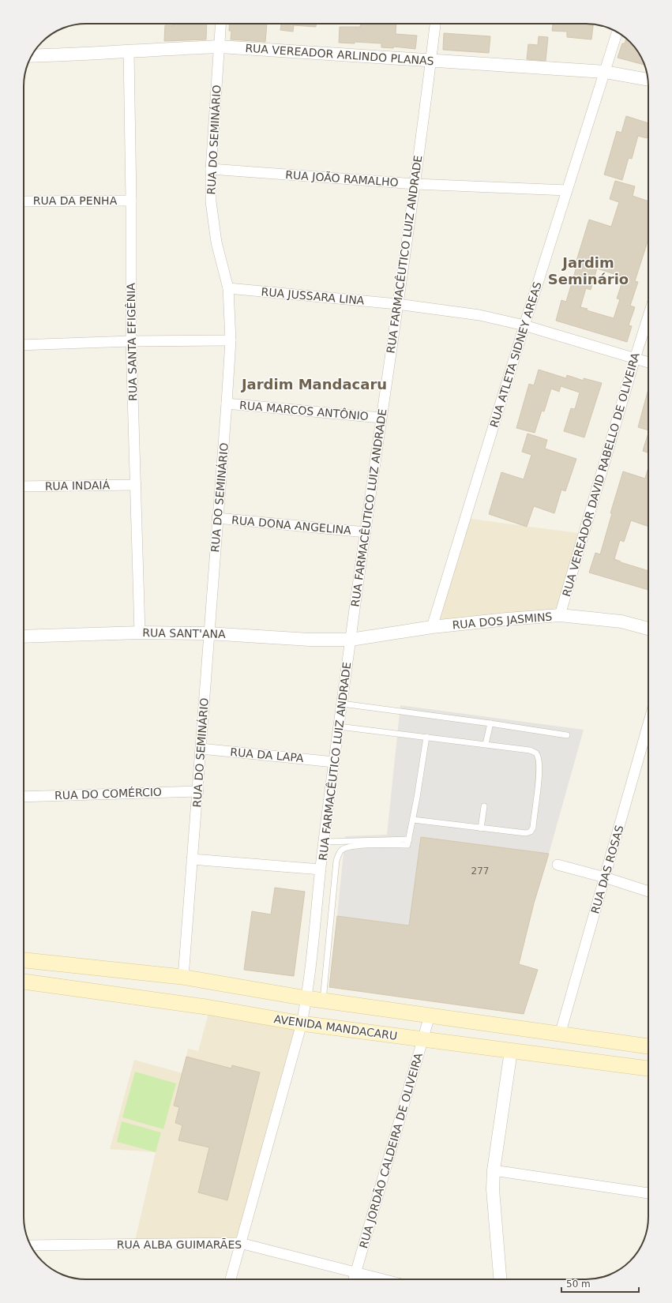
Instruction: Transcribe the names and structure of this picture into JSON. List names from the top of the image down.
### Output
{
  "streets": {
    "main road": ["AVENIDA MANDACARU"],
    "street": [
      "RUA VEREADOR ARLINDO PLANAS",
      "RUA DO SEMINÁRIO",
      "RUA JOÃO RAMALHO",
      "RUA DA PENHA",
      "RUA FARMACÊUTICO LUIZ ANDRADE",
      "RUA JUSSARA LINA",
      "RUA SANTA EFIGÊNIA",
      "RUA ATLETA SIDNEY AREAS",
      "RUA MARCOS ANTÔNIO",
      "RUA VEREADOR DAVID RABELLO DE OLIVEIRA",
      "RUA INDAIÁ",
      "RUA DONA ANGELINA",
      "RUA DOS JASMINS",
      "RUA SANT'ANA",
      "RUA DA LAPA",
      "RUA DO COMÉRCIO",
      "RUA DAS ROSAS",
      "RUA JORDÃO CALDEIRA DE OLIVEIRA",
      "RUA ALBA GUIMARÃES"
    ]
  },
  "crossings": [
    ["RUA VEREADOR ARLINDO PLANAS", "RUA DO SEMINÁRIO"],
    ["RUA VEREADOR ARLINDO PLANAS", "RUA FARMACÊUTICO LUIZ ANDRADE"],
    ["RUA VEREADOR ARLINDO PLANAS", "RUA SANTA EFIGÊNIA"],
    ["RUA VEREADOR ARLINDO PLANAS", "RUA ATLETA SIDNEY AREAS"],
    ["RUA DO SEMINÁRIO", "RUA JOÃO RAMALHO"],
    ["RUA DO SEMINÁRIO", "RUA JUSSARA LINA"],
    ["RUA DO SEMINÁRIO", "RUA MARCOS ANTÔNIO"],
    ["RUA DO SEMINÁRIO", "RUA DONA ANGELINA"],
    ["RUA DO SEMINÁRIO", "RUA SANT'ANA"],
    ["RUA DO SEMINÁRIO", "RUA DA LAPA"],
    ["RUA DO SEMINÁRIO", "RUA DO COMÉRCIO"],
    ["RUA JOÃO RAMALHO", "RUA FARMACÊUTICO LUIZ ANDRADE"],
    ["RUA JOÃO RAMALHO", "RUA ATLETA SIDNEY AREAS"],
    ["RUA DA PENHA", "RUA SANTA EFIGÊNIA"],
    ["RUA FARMACÊUTICO LUIZ ANDRADE", "RUA JUSSARA LINA"],
    ["RUA FARMACÊUTICO LUIZ ANDRADE", "RUA MARCOS ANTÔNIO"],
    ["RUA FARMACÊUTICO LUIZ ANDRADE", "RUA DONA ANGELINA"],
    ["RUA FARMACÊUTICO LUIZ ANDRADE", "RUA DOS JASMINS"],
    ["RUA FARMACÊUTICO LUIZ ANDRADE", "RUA SANT'ANA"],
    ["RUA FARMACÊUTICO LUIZ ANDRADE", "RUA DA LAPA"],
    ["RUA FARMACÊUTICO LUIZ ANDRADE", "AVENIDA MANDACARU"],
    ["RUA FARMACÊUTICO LUIZ ANDRADE", "RUA ALBA GUIMARÃES"],
    ["RUA JUSSARA LINA", "RUA ATLETA SIDNEY AREAS"],
    ["RUA JUSSARA LINA", "RUA VEREADOR DAVID RABELLO DE OLIVEIRA"],
    ["RUA SANTA EFIGÊNIA", "RUA INDAIÁ"],
    ["RUA SANTA EFIGÊNIA", "RUA SANT'ANA"],
    ["RUA ATLETA SIDNEY AREAS", "RUA DOS JASMINS"],
    ["RUA VEREADOR DAVID RABELLO DE OLIVEIRA", "RUA DOS JASMINS"],
    ["RUA DOS JASMINS", "RUA SANT'ANA"],
    ["AVENIDA MANDACARU", "RUA JORDÃO CALDEIRA DE OLIVEIRA"],
    ["RUA JORDÃO CALDEIRA DE OLIVEIRA", "RUA ALBA GUIMARÃES"]
  ],
  "districts": ["Jardim Seminário", "Jardim Mandacaru"],
  "house_numbers": ["277"],
  "scale_bar": "50 m"
}
